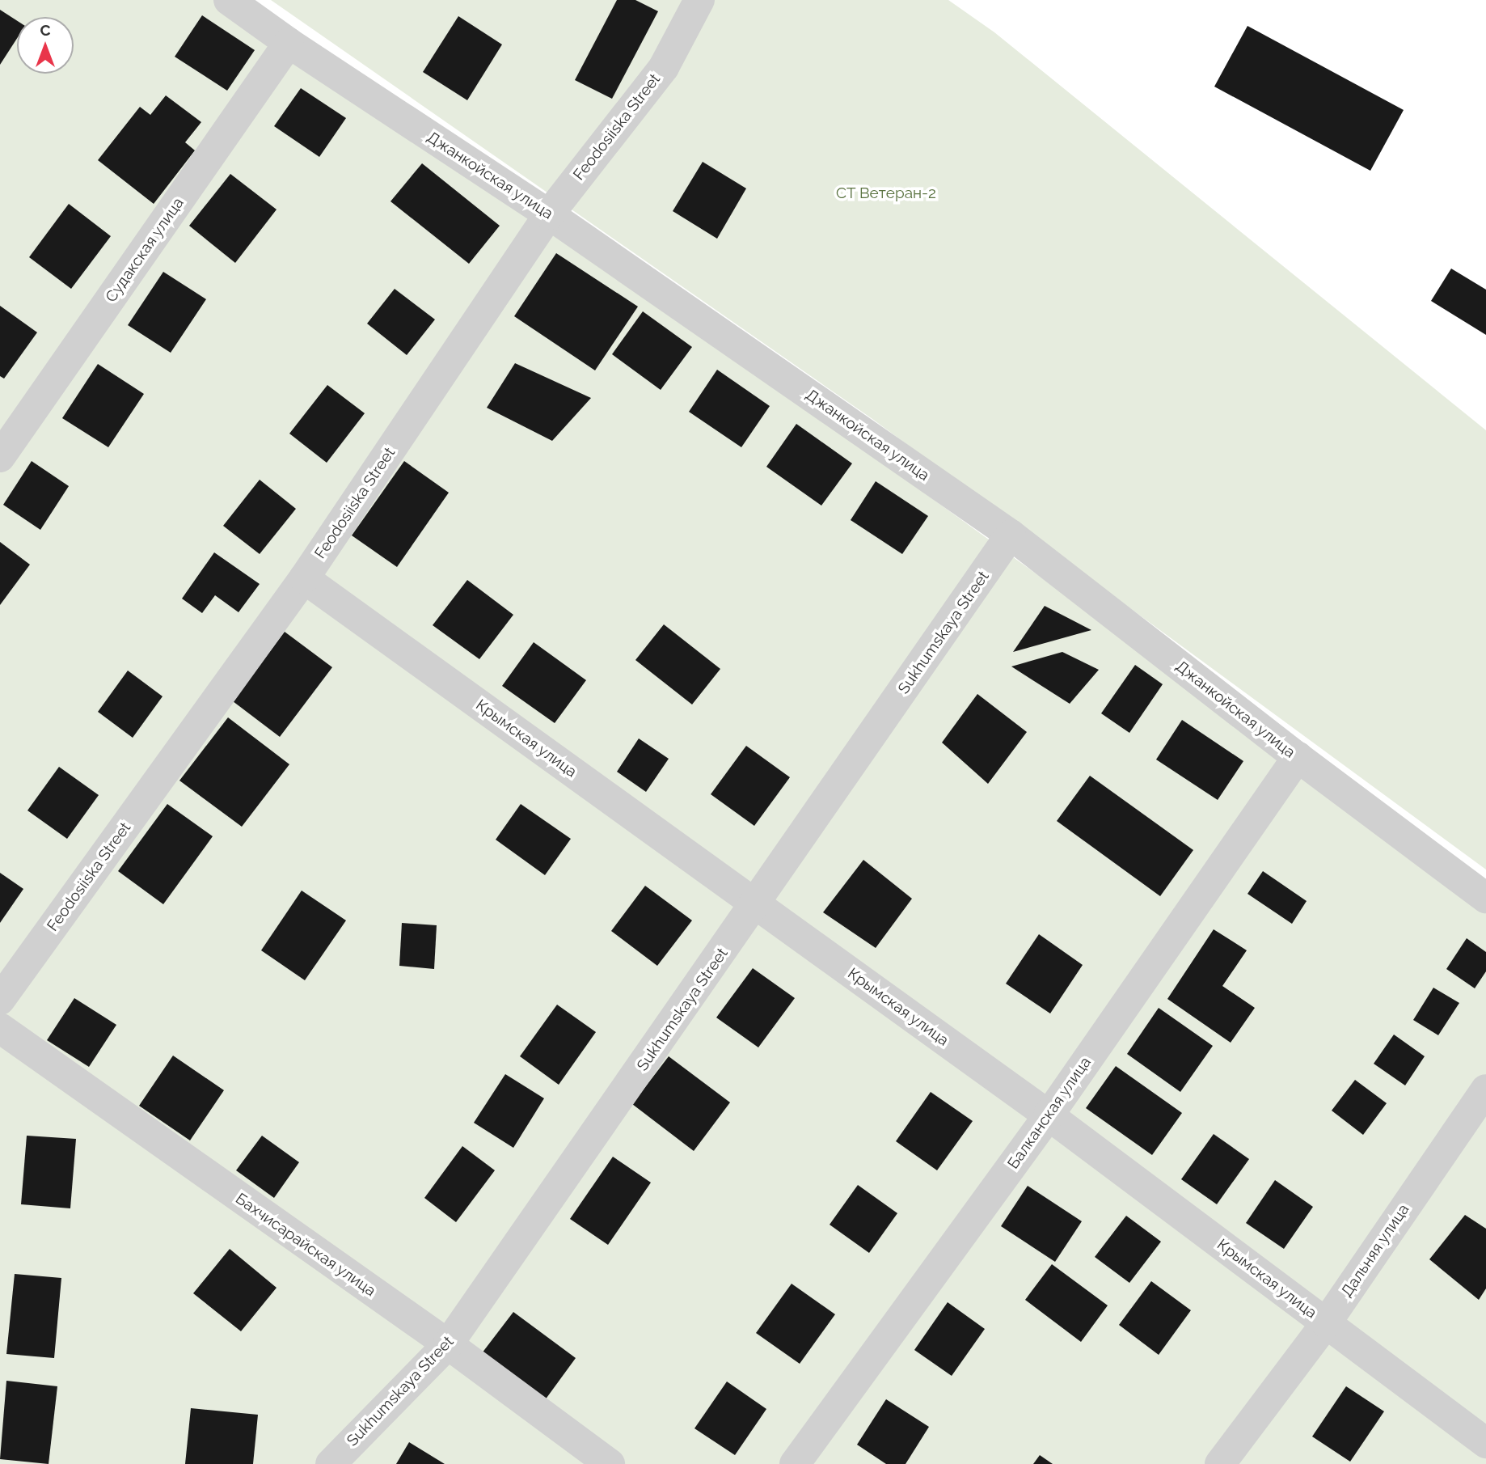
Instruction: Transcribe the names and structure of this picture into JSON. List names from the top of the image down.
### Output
{
  "streets": {
    "street": [
      "Feodosiiska Street",
      "Джанкойская улица",
      "Судакская улица",
      "Sukhumskaya Street",
      "Крымская улица",
      "Балканская улица",
      "Бахчисарайская улица",
      "Дальняя улица"
    ]
  },
  "crossings": [
    ["Feodosiiska Street", "Джанкойская улица"],
    ["Feodosiiska Street", "Крымская улица"],
    ["Джанкойская улица", "Судакская улица"],
    ["Джанкойская улица", "Sukhumskaya Street"],
    ["Джанкойская улица", "Балканская улица"],
    ["Sukhumskaya Street", "Крымская улица"],
    ["Sukhumskaya Street", "Бахчисарайская улица"],
    ["Крымская улица", "Балканская улица"],
    ["Крымская улица", "Дальняя улица"]
  ],
  "parks": ["СТ Ветеран-2"],
  "north": "top"
}
